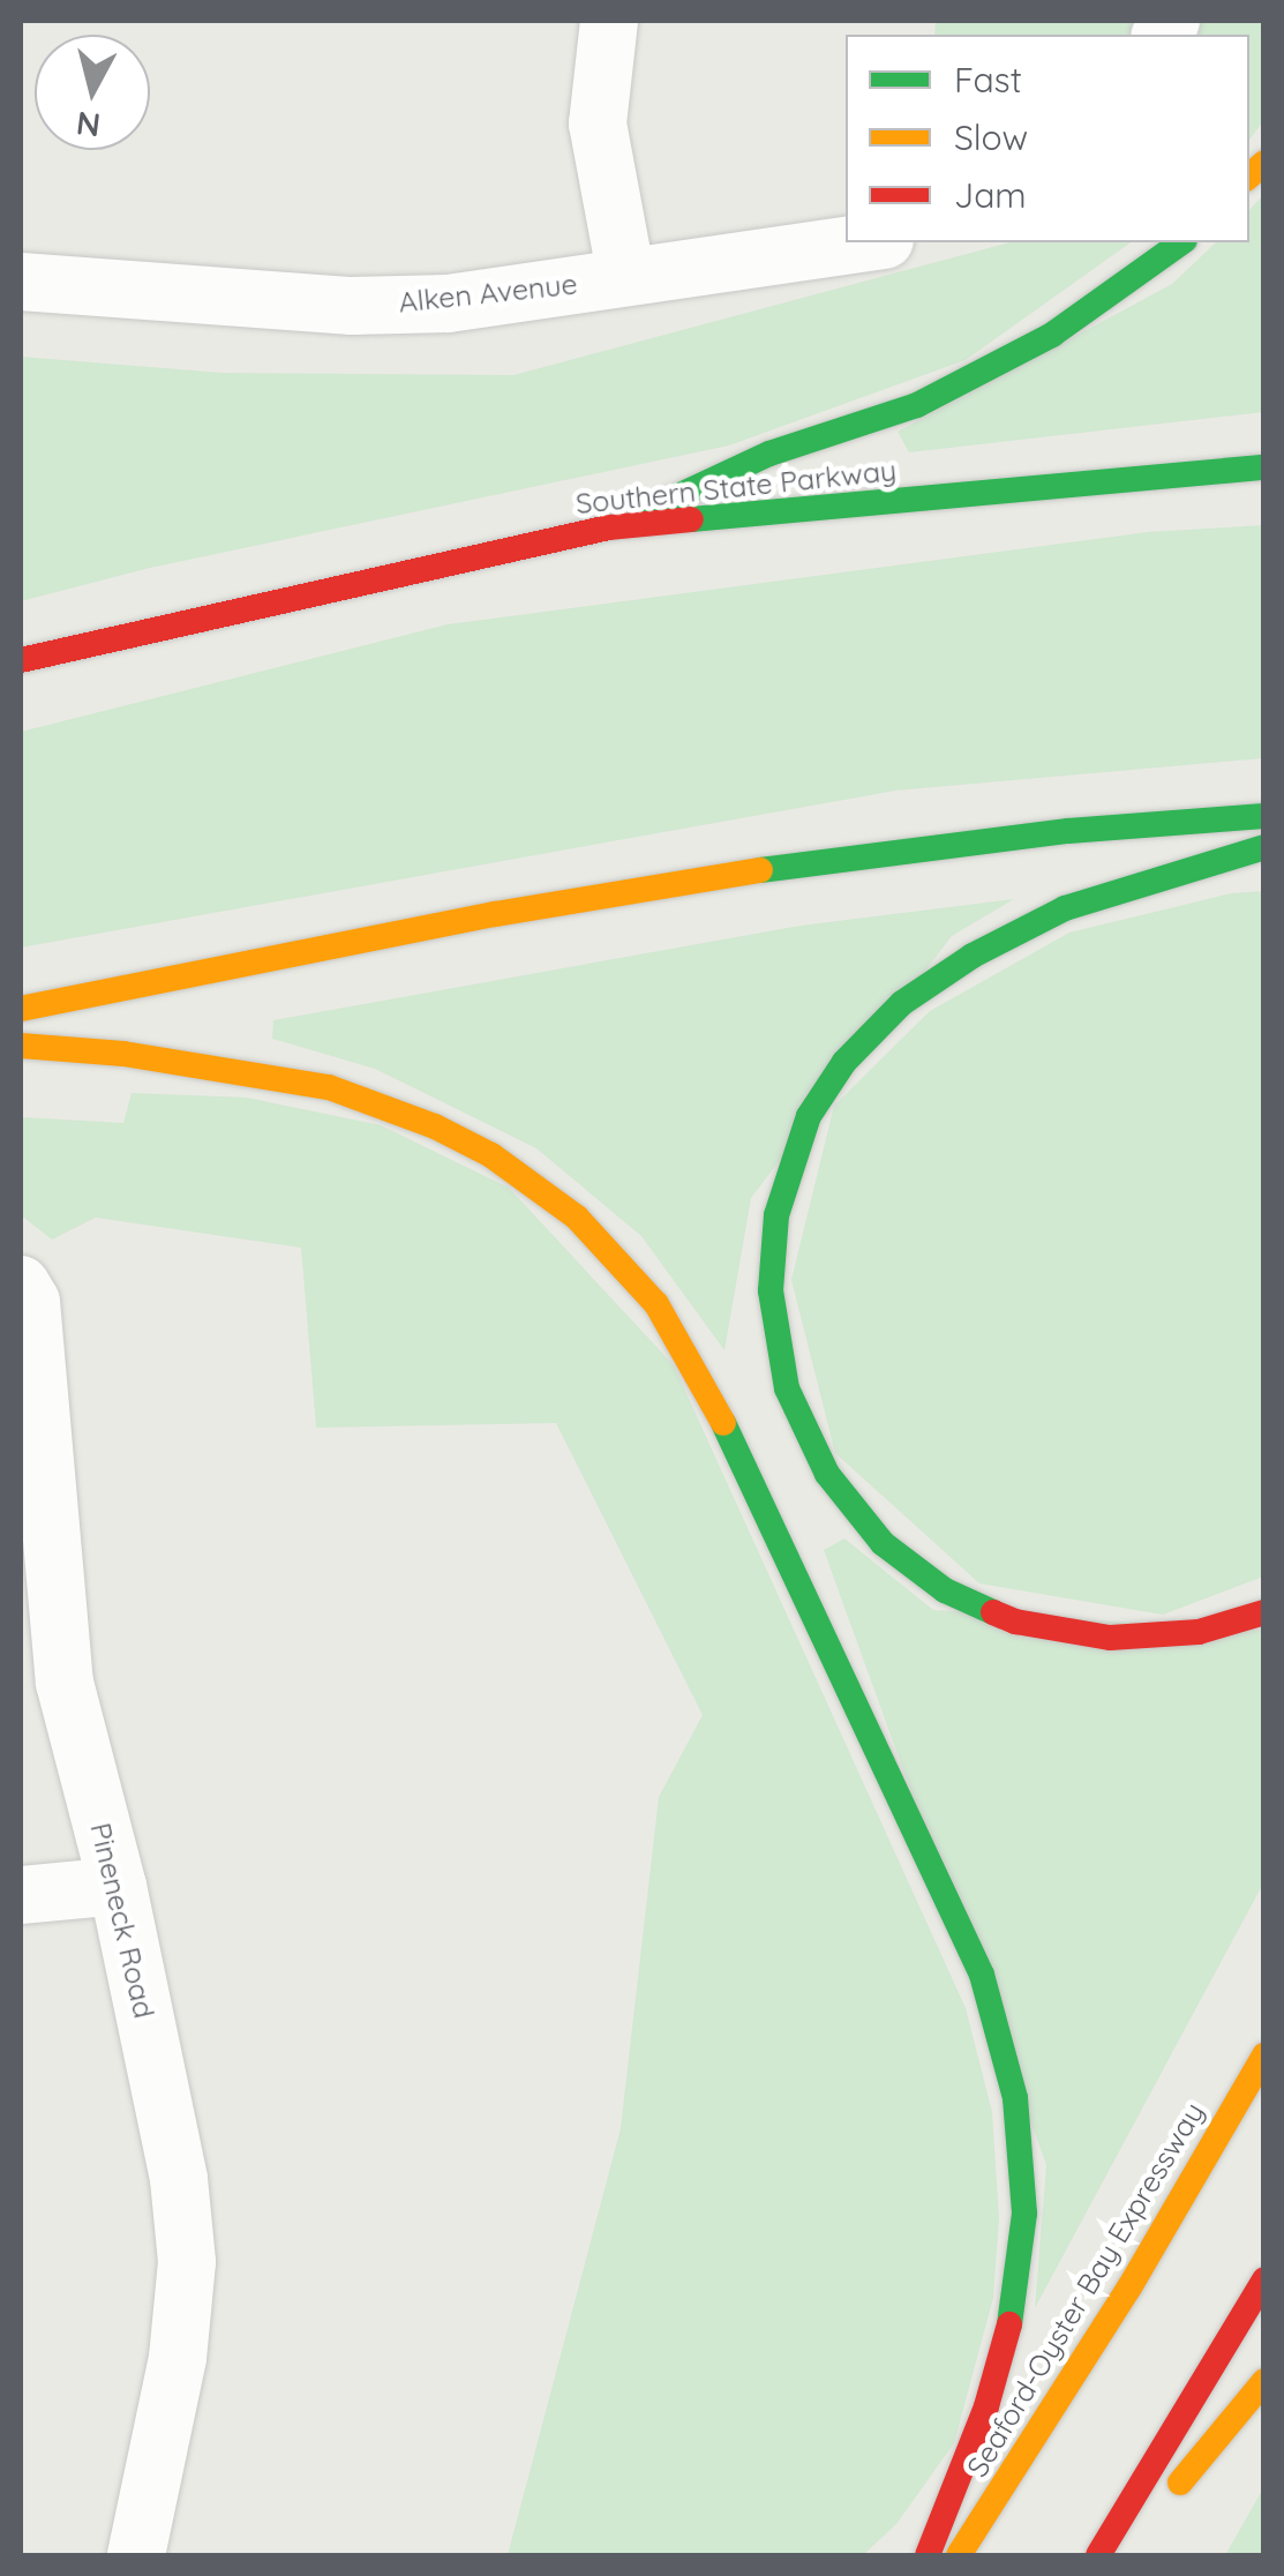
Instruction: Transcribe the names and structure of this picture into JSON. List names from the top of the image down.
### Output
{
  "streets": {
    "highway": ["Southern State Parkway", "Seaford-Oyster Bay Expressway"],
    "street": ["Alken Avenue", "Pineneck Road"]
  },
  "legend": ["Fast", "Slow", "Jam"],
  "north": "bottom"
}
